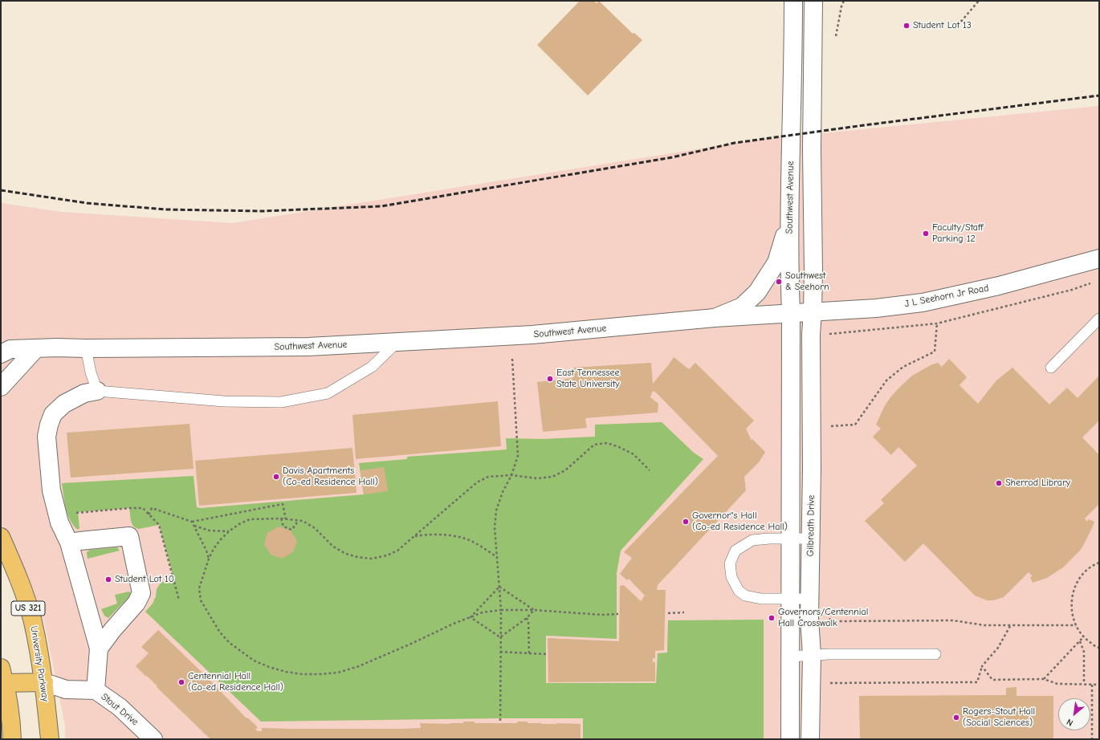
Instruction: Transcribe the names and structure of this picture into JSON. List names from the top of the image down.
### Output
{
  "streets": {
    "highway": ["US 321", "University Parkway"],
    "street": [
      "Southwest Avenue",
      "J L Seehorn Jr Road",
      "Gilbreath Drive",
      "Stout Drive"
    ]
  },
  "crossings": [
    ["Southwest Avenue", "J L Seehorn Jr Road"],
    ["Southwest Avenue", "Gilbreath Drive"],
    ["J L Seehorn Jr Road", "Gilbreath Drive"],
    ["University Parkway", "Stout Drive"]
  ],
  "places": [
    "Student Lot 13",
    "Faculty/Staff Parking 12",
    "Southwest & Seehorn",
    "East Tennessee State University",
    "Davis Apartments (Co-ed Residence Hall)",
    "Sherrod Library",
    "Governor\"s Hall (Co-ed Residence Hall)",
    "Student Lot 10",
    "Governors/Centennial Hall Crosswalk",
    "Centennial Hall (Co-ed Residence Hall)",
    "Rogers-Stout Hall (Social Sciences)"
  ],
  "north": "bottom left"
}
